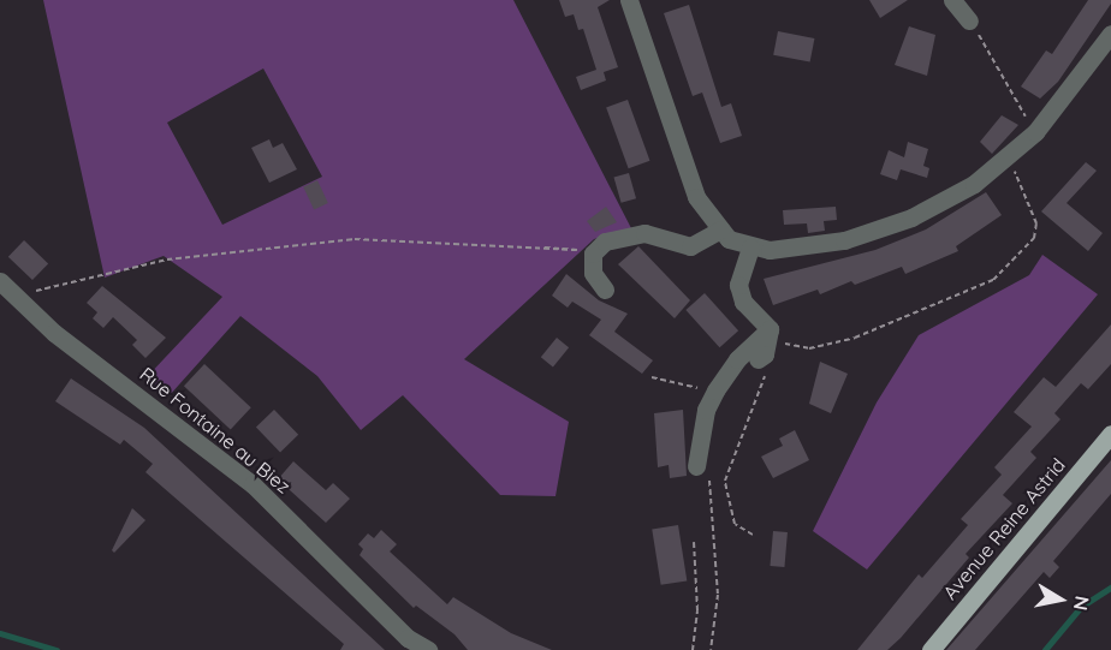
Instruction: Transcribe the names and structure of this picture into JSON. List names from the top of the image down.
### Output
{
  "streets": {
    "main road": ["Avenue Reine Astrid"],
    "street": ["Rue Fontaine au Biez"]
  },
  "north": "right"
}
